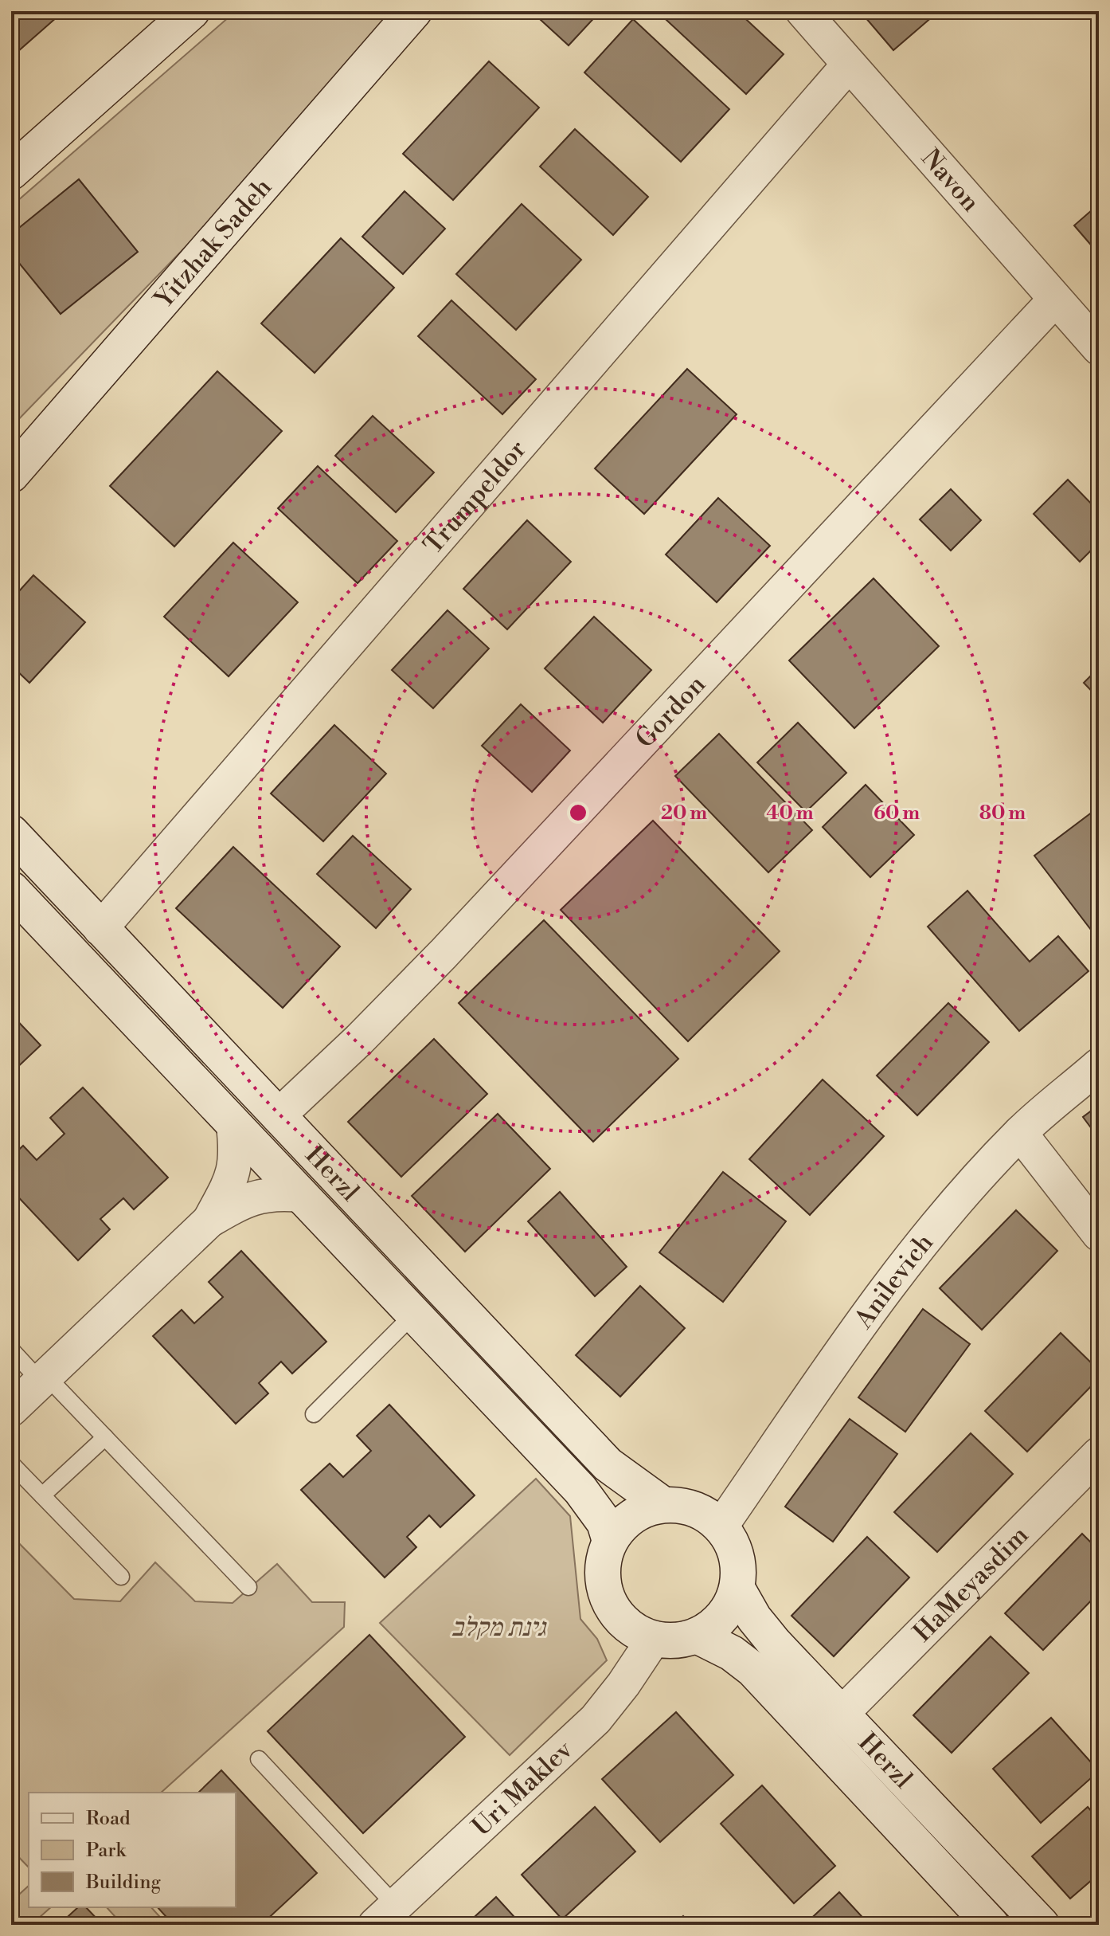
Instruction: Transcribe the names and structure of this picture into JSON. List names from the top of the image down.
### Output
{
  "streets": {
    "street": [
      "Navon",
      "Yitzhak Sadeh",
      "Trumpeldor",
      "Gordon",
      "Herzl",
      "Anilevich",
      "HaMeyasdim",
      "Uri Maklev"
    ]
  },
  "crossings": [
    ["Navon", "Trumpeldor"],
    ["Navon", "Gordon"],
    ["Trumpeldor", "Herzl"],
    ["Gordon", "Herzl"],
    ["Herzl", "Anilevich"],
    ["Herzl", "HaMeyasdim"],
    ["Herzl", "Uri Maklev"],
    ["Anilevich", "Uri Maklev"]
  ],
  "parks": ["גינת מקלב"],
  "legend": ["Road", "Park", "Building"],
  "rings": [
    "20 m",
    "40 m",
    "60 m",
    "80 m"
  ]
}
